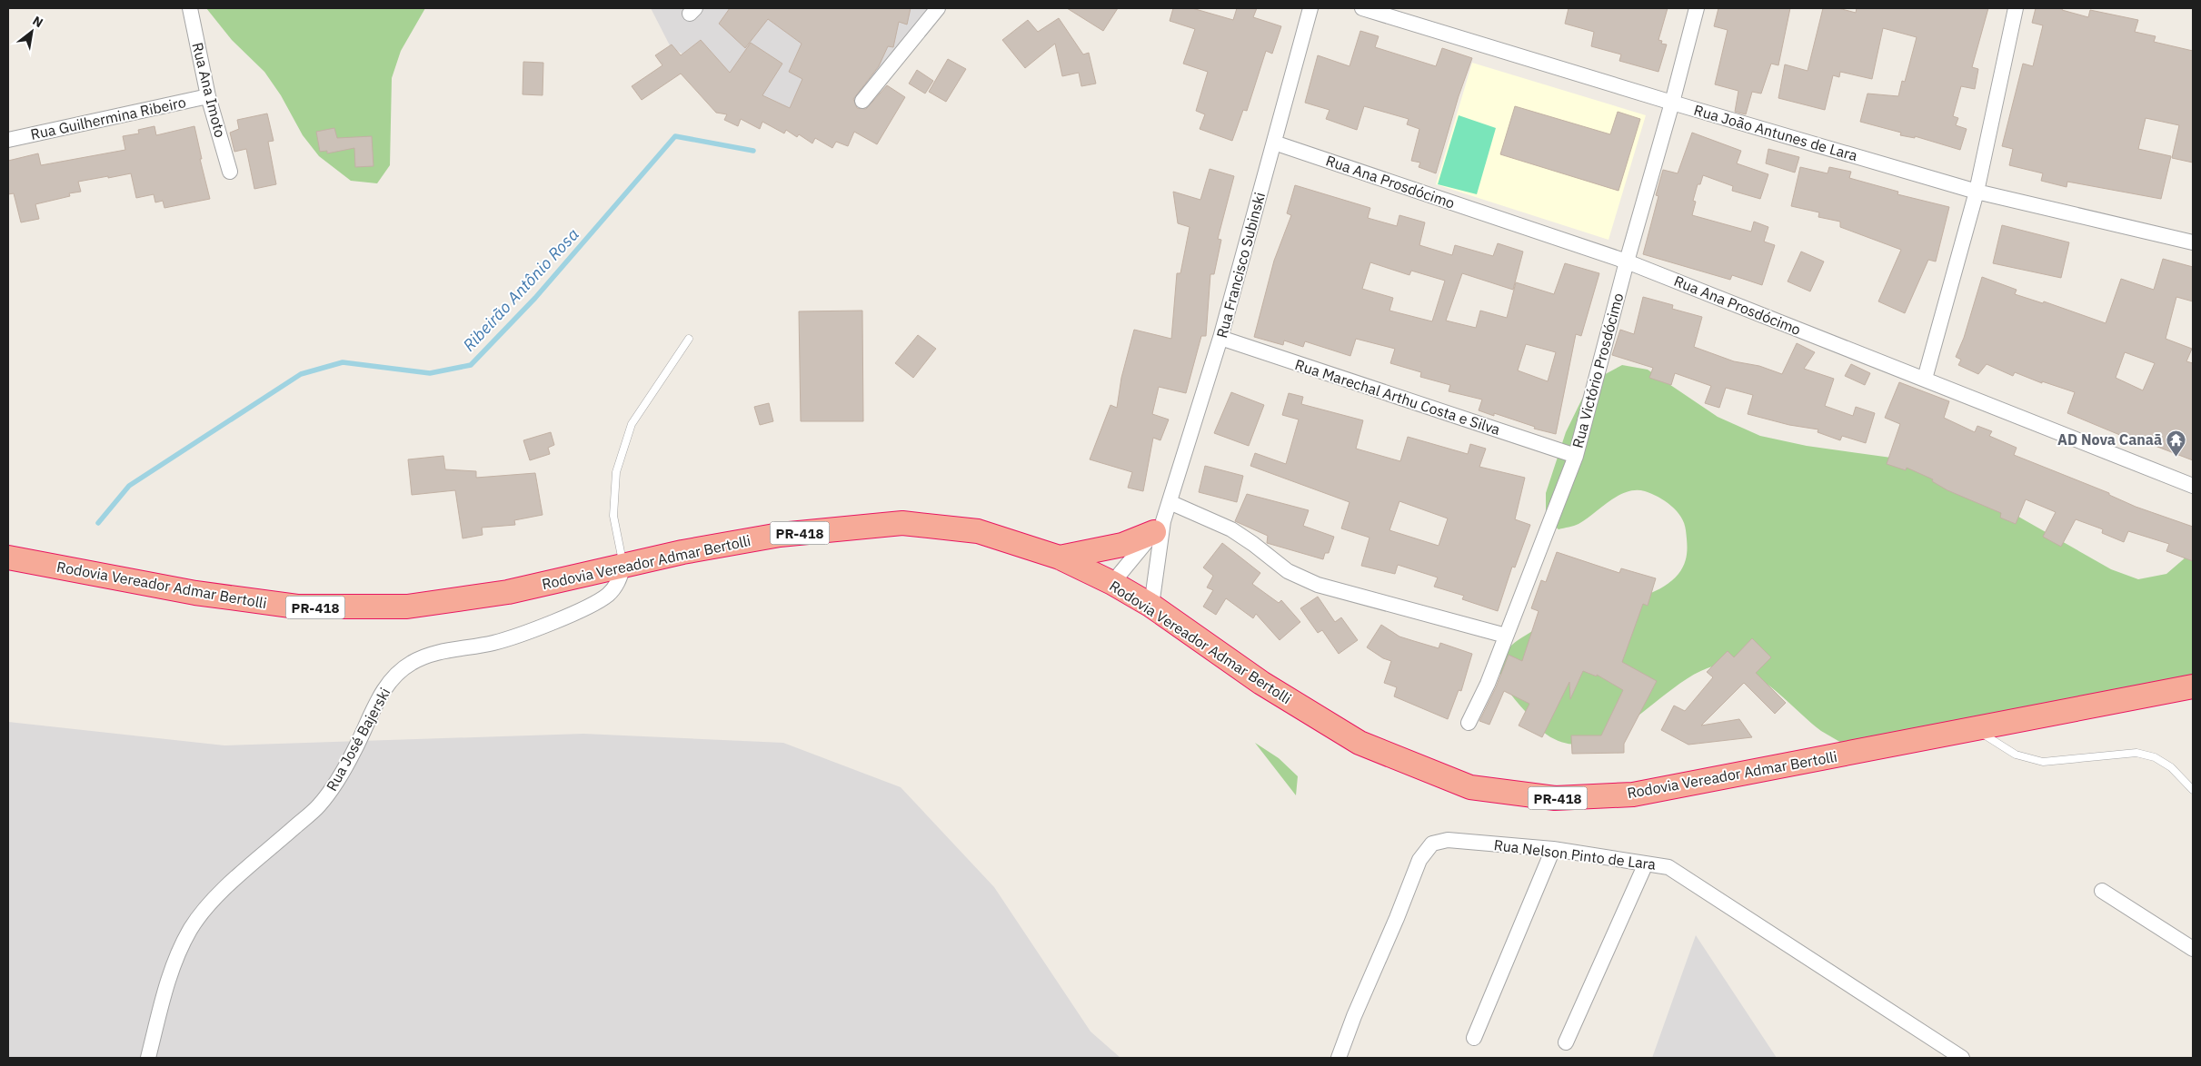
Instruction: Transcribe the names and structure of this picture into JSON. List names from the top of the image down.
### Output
{
  "streets": {
    "highway": ["PR-418", "Rodovia Vereador Admar Bertolli"],
    "street": [
      "Rua Ana Imoto",
      "Rua Guilhermina Ribeiro",
      "Rua João Antunes de Lara",
      "Rua Ana Prosdócimo",
      "Rua Francisco Subinski",
      "Rua Victório Prosdócimo",
      "Rua Marechal Arthu Costa e Silva",
      "Rua José Bajerski",
      "Rua Nelson Pinto de Lara"
    ]
  },
  "crossings": [
    ["Rua Ana Imoto", "Rua Guilhermina Ribeiro"],
    ["Rua João Antunes de Lara", "Rua Victório Prosdócimo"],
    ["Rua Ana Prosdócimo", "Rua Francisco Subinski"],
    ["Rua Ana Prosdócimo", "Rua Victório Prosdócimo"],
    ["Rua Francisco Subinski", "Rua Marechal Arthu Costa e Silva"],
    ["Rua Francisco Subinski", "Rodovia Vereador Admar Bertolli"],
    ["Rua Victório Prosdócimo", "Rua Marechal Arthu Costa e Silva"],
    ["Rodovia Vereador Admar Bertolli", "Rua José Bajerski"]
  ],
  "water": ["Ribeirão Antônio Rosa"],
  "places": {
    "temple": ["AD Nova Canaã"]
  },
  "north": "top right"
}
